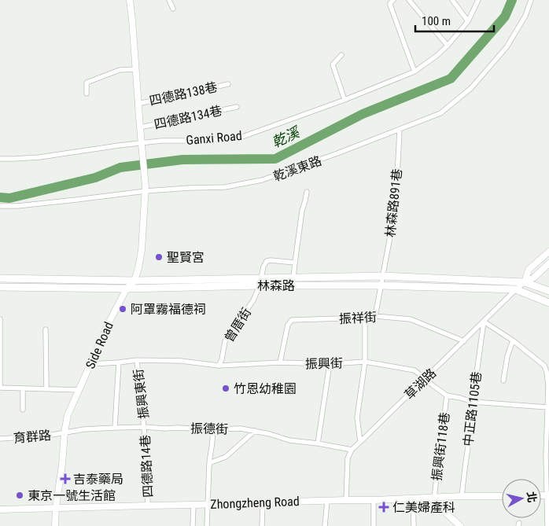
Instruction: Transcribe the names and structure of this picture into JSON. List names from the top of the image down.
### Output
{
  "streets": {
    "main road": ["林森路"],
    "street": [
      "四德路138巷",
      "四德路134巷",
      "Ganxi Road",
      "乾溪東路",
      "林森路891巷",
      "振祥街",
      "曾厝街",
      "Side Road",
      "振興街",
      "草湖路",
      "振興東街",
      "中正路1105巷",
      "振德街",
      "育群路",
      "振興街118巷",
      "四德路14巷",
      "Zhongzheng Road"
    ]
  },
  "crossings": [
    ["乾溪東路", "林森路891巷"],
    ["林森路891巷", "林森路"],
    ["林森路891巷", "振祥街"],
    ["林森路", "曾厝街"],
    ["林森路", "Side Road"],
    ["林森路", "草湖路"],
    ["振祥街", "振興街"],
    ["振祥街", "草湖路"],
    ["曾厝街", "振興街"],
    ["Side Road", "振興街"],
    ["Side Road", "振德街"],
    ["Side Road", "育群路"],
    ["Side Road", "Zhongzheng Road"],
    ["振興街", "草湖路"],
    ["振興街", "振興東街"],
    ["振興街", "中正路1105巷"],
    ["振興街", "振興街118巷"],
    ["草湖路", "中正路1105巷"],
    ["草湖路", "振德街"],
    ["振興東街", "振德街"],
    ["振興東街", "四德路14巷"],
    ["中正路1105巷", "Zhongzheng Road"],
    ["振德街", "育群路"],
    ["振德街", "四德路14巷"],
    ["振興街118巷", "Zhongzheng Road"],
    ["四德路14巷", "Zhongzheng Road"]
  ],
  "water": ["乾溪"],
  "places": {
    "other": [
      "聖賢宮",
      "阿罩霧福德祠",
      "竹恩幼稚園",
      "東京一號生活館"
    ],
    "health": ["吉泰藥局", "仁美婦產科"]
  },
  "scale_bar": "100 m",
  "north": "right"
}
